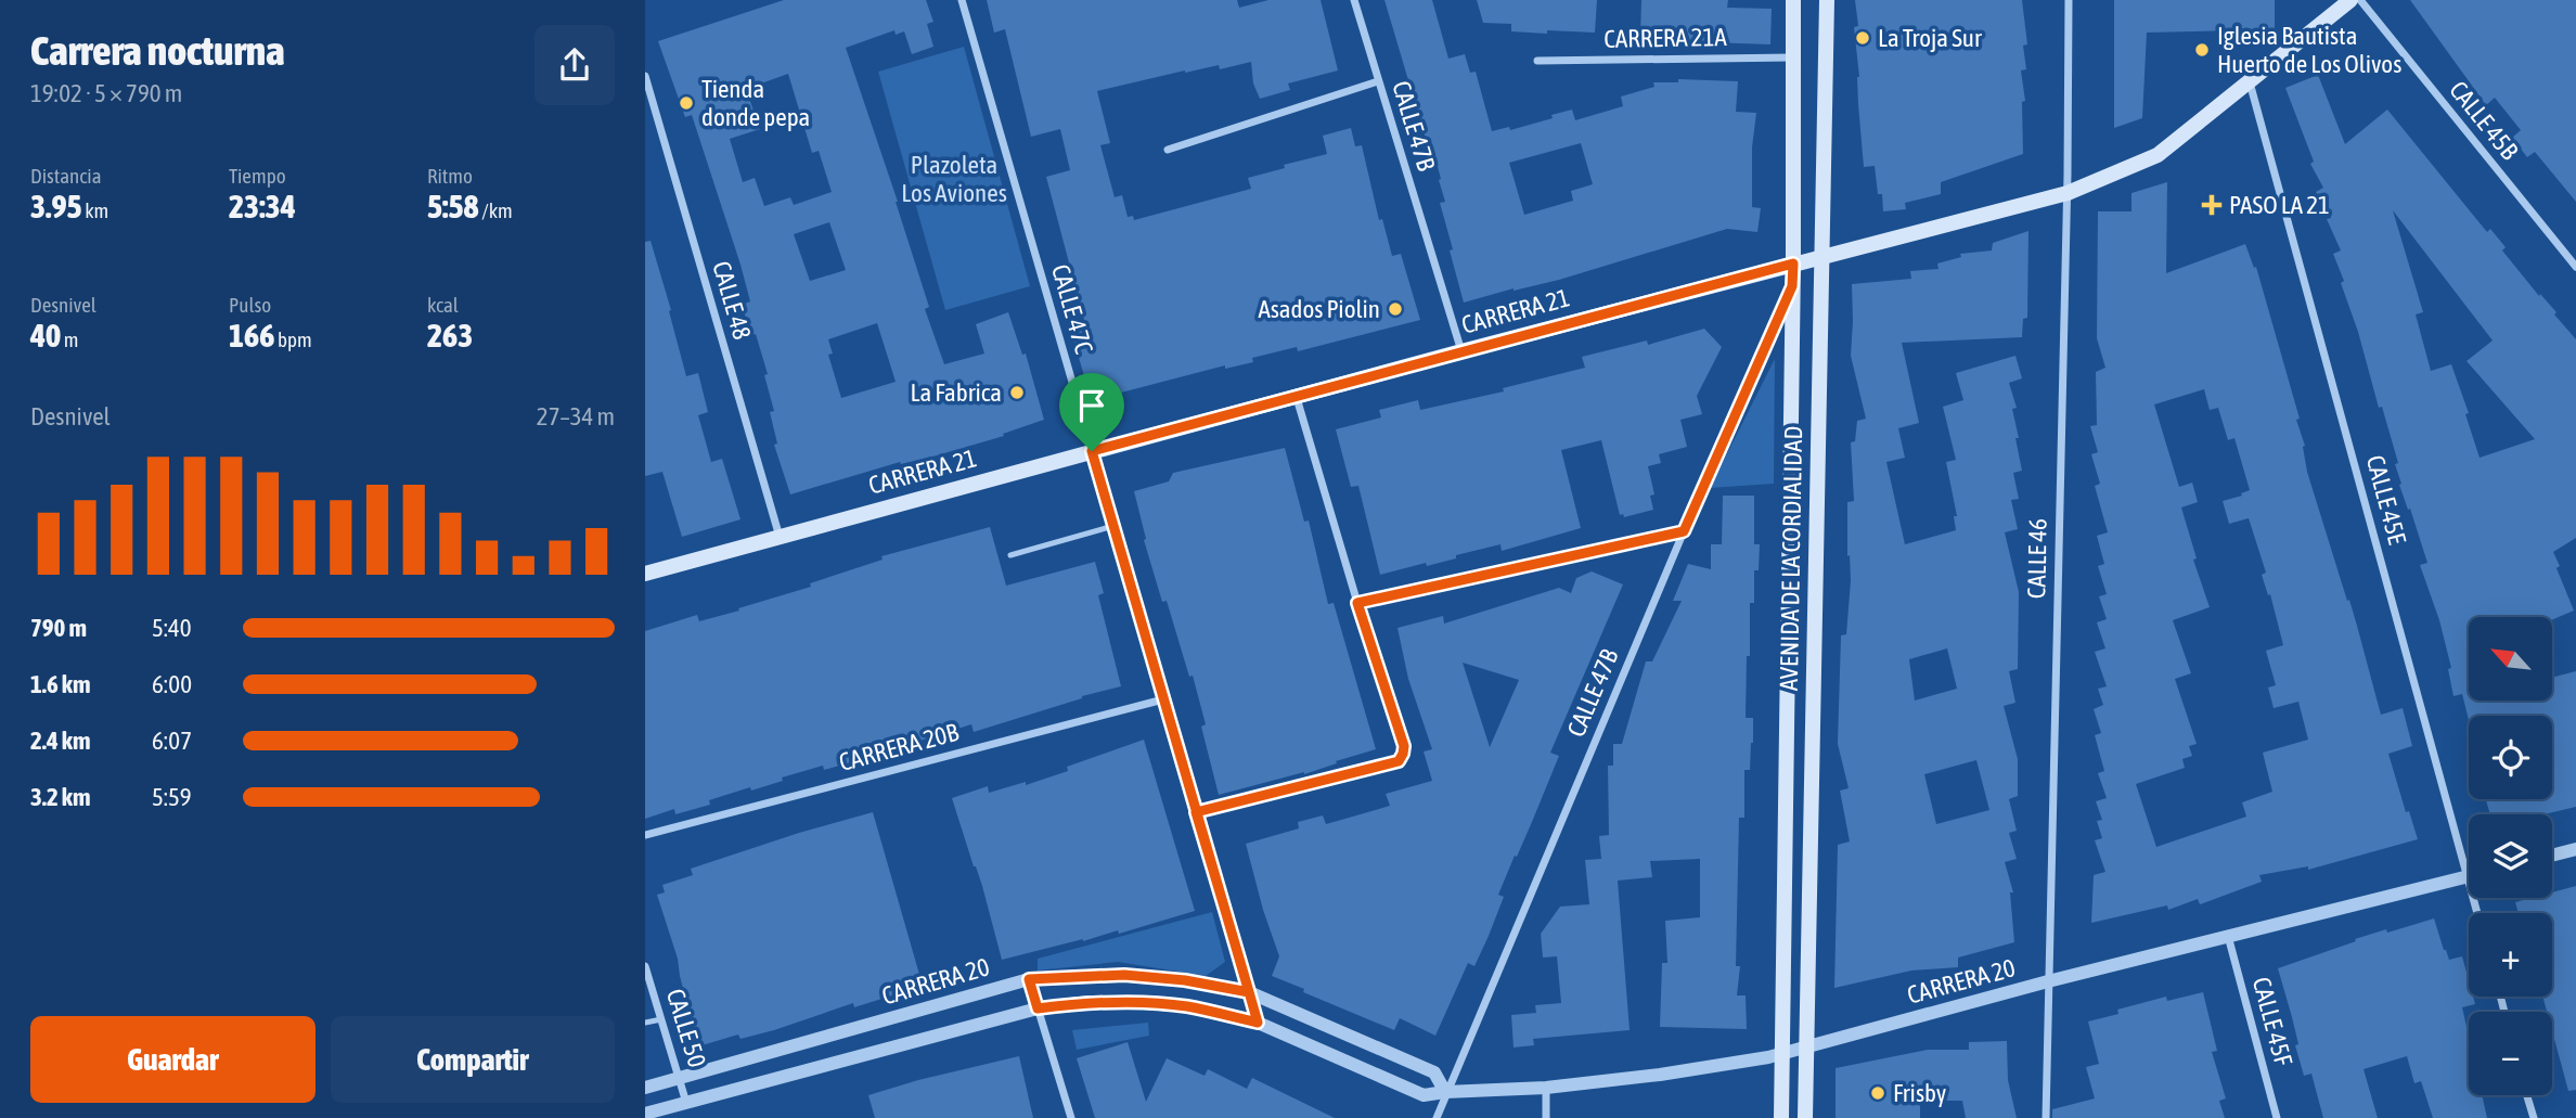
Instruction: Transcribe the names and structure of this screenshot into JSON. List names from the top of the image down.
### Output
{
  "streets": {
    "main road": ["CARRERA 21", "AVENIDA DE LA CORDIALIDAD"],
    "street": [
      "CARRERA 21A",
      "CALLE 45B",
      "CALLE 47B",
      "CALLE 48",
      "CALLE 47C",
      "CALLE 45E",
      "CALLE 46",
      "CARRERA 20B",
      "CARRERA 20",
      "CALLE 45F",
      "CALLE 50"
    ]
  },
  "crossings": [
    ["CARRERA 21A", "AVENIDA DE LA CORDIALIDAD"],
    ["CALLE 47B", "CARRERA 21"],
    ["CALLE 47B", "AVENIDA DE LA CORDIALIDAD"],
    ["CALLE 47B", "CARRERA 20"],
    ["CALLE 48", "CARRERA 21"],
    ["CALLE 47C", "CARRERA 21"],
    ["CALLE 47C", "CARRERA 20B"],
    ["CALLE 47C", "CARRERA 20"],
    ["CARRERA 21", "CALLE 45E"],
    ["CARRERA 21", "AVENIDA DE LA CORDIALIDAD"],
    ["CARRERA 21", "CALLE 46"],
    ["CALLE 45E", "CARRERA 20"],
    ["AVENIDA DE LA CORDIALIDAD", "CARRERA 20"],
    ["CALLE 46", "CARRERA 20"],
    ["CARRERA 20", "CALLE 45F"],
    ["CARRERA 20", "CALLE 50"]
  ],
  "parks": ["Plazoleta Los Aviones"],
  "places": {
    "other": [
      "La Troja Sur",
      "Iglesia Bautista Huerto de Los Olivos",
      "Tienda donde pepa",
      "Asados Piolin",
      "La Fabrica",
      "Frisby"
    ],
    "health": ["PASO LA 21"]
  },
  "north": "top left",
  "page": {
    "heading": ["Carrera nocturna", "19:02 · 5 × 790 m"],
    "stats": [
      ["Distancia", "3.95 km"],
      ["Tiempo", "23:34"],
      ["Ritmo", "5:58 /km"],
      ["Desnivel", "40 m"],
      ["Pulso", "166 bpm"],
      ["kcal", "263"]
    ],
    "chart": ["Desnivel", "27–34 m"],
    "list": [
      {
        "name": "790 m",
        "note": "5:40"
      },
      {
        "name": "1.6 km",
        "note": "6:00"
      },
      {
        "name": "2.4 km",
        "note": "6:07"
      },
      {
        "name": "3.2 km",
        "note": "5:59"
      }
    ],
    "map_buttons": ["+", "−"],
    "buttons": ["Guardar", "Compartir"]
  }
}
